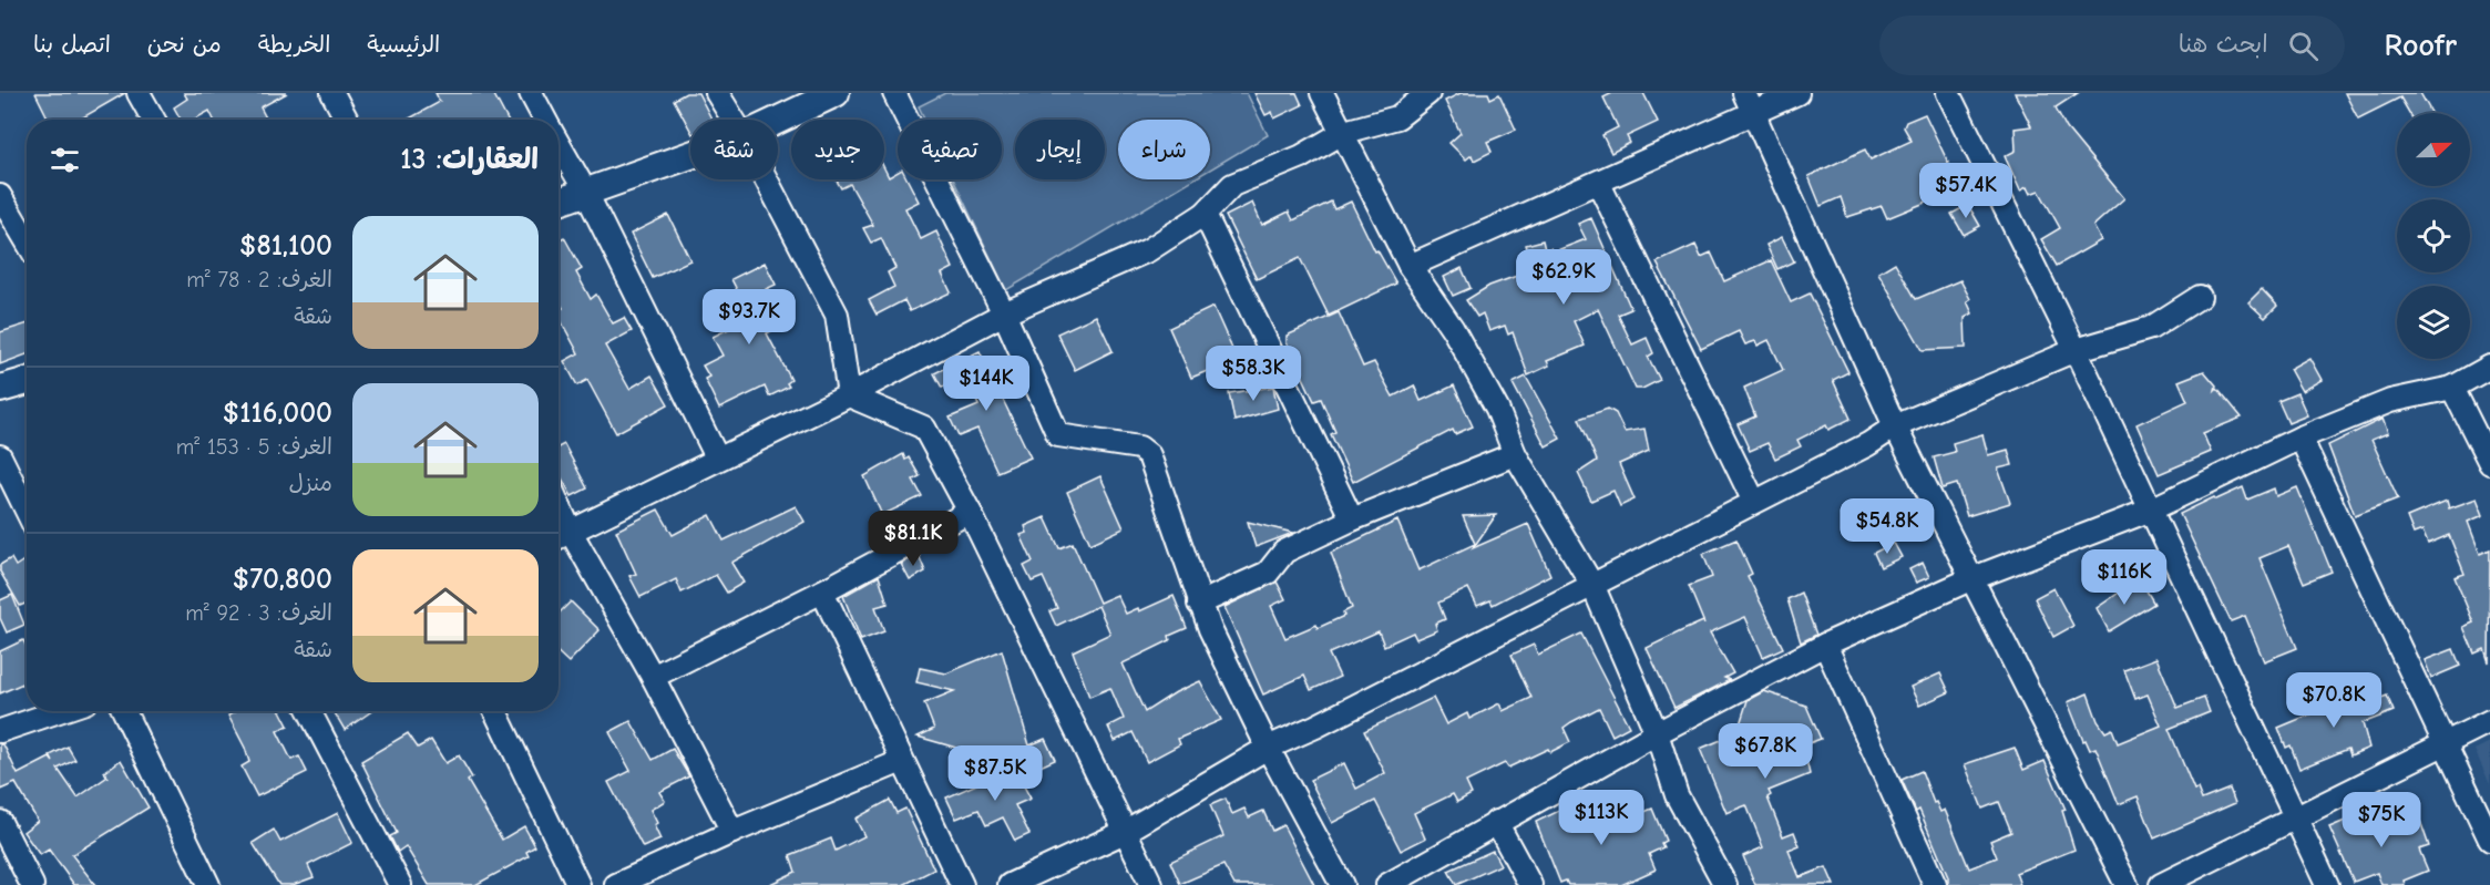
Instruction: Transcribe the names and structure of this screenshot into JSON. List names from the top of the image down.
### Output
{
  "north": "right",
  "page": {
    "header": "Roofr",
    "search": "ابحث هنا",
    "nav": [
      "الرئيسية",
      "الخريطة",
      "من نحن",
      "اتصل بنا"
    ],
    "chip": [
      "شراء",
      "إيجار",
      "تصفية",
      "جديد",
      "شقة"
    ],
    "heading": "العقارات: 13",
    "price": [
      "$57.4K",
      "$62.9K",
      "$93.7K",
      "$58.3K",
      "$144K",
      "$54.8K",
      "$81.1K",
      "$116K",
      "$70.8K",
      "$67.8K",
      "$87.5K",
      "$113K",
      "$75K"
    ],
    "list": [
      {
        "name": "$81,100",
        "note": "الغرف: 2 · 78 m² · شقة"
      },
      {
        "name": "$116,000",
        "note": "الغرف: 5 · 153 m² · منزل"
      },
      {
        "name": "$70,800",
        "note": "الغرف: 3 · 92 m² · شقة"
      }
    ]
  }
}
